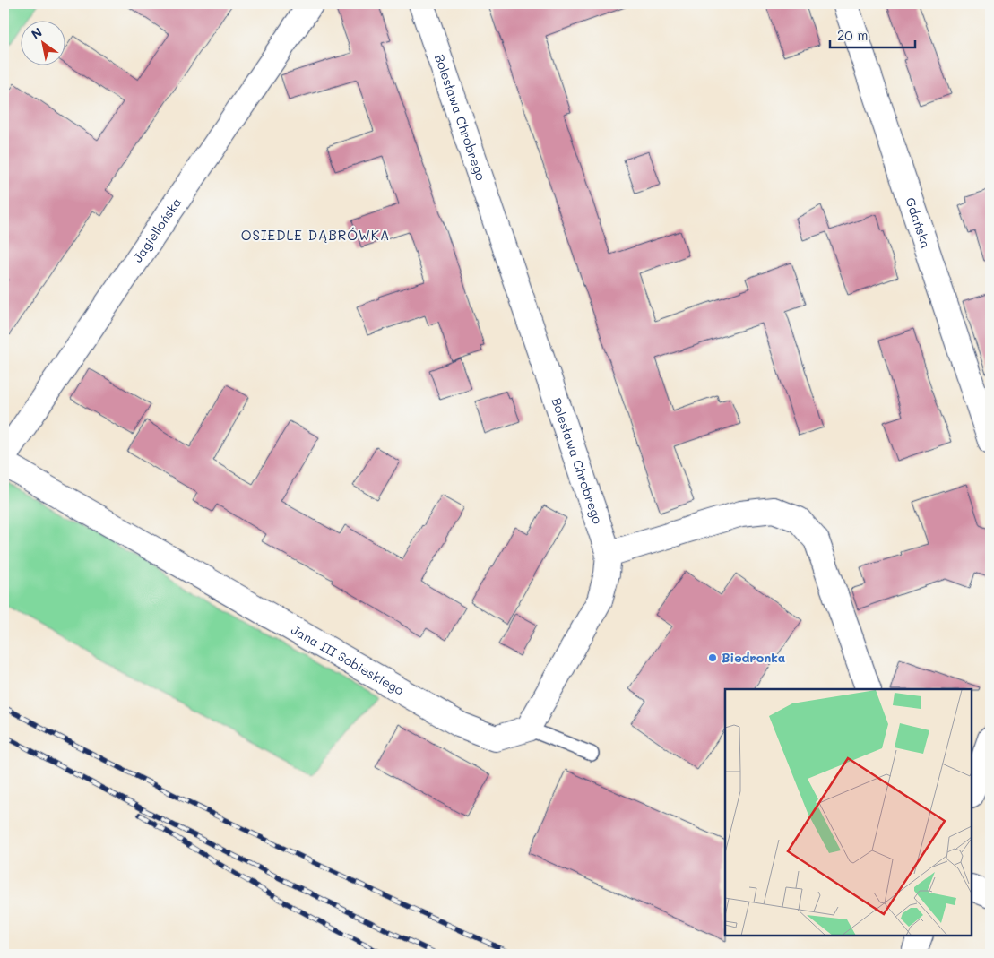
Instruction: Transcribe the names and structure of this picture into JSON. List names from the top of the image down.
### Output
{
  "streets": {
    "street": [
      "Bolesława Chrobrego",
      "Gdańska",
      "Jagiellońska",
      "Jana III Sobieskiego"
    ]
  },
  "districts": ["OSIEDLE DĄBRÓWKA"],
  "places": ["Biedronka"],
  "scale_bar": "20 m",
  "north": "top left"
}
